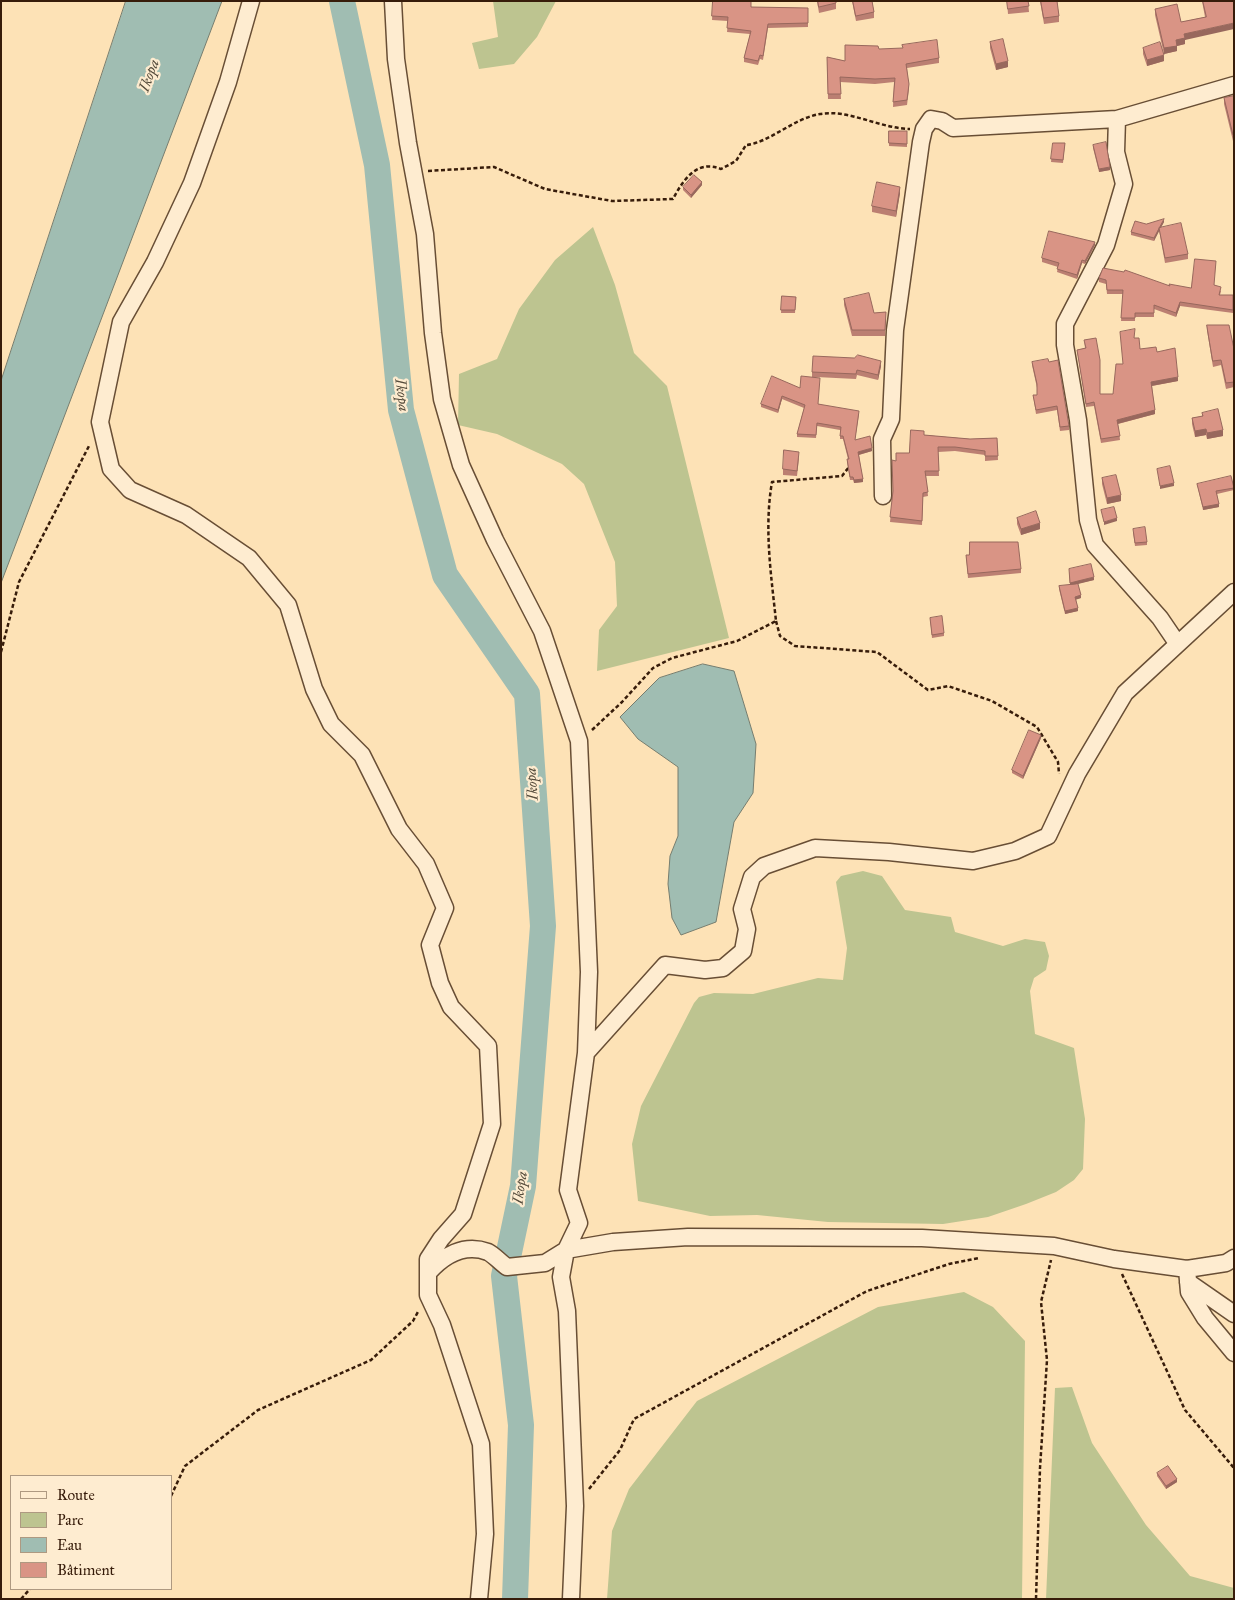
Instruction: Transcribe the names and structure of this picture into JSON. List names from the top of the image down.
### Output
{
  "water": ["Ikopa"],
  "legend": [
    "Route",
    "Parc",
    "Eau",
    "Bâtiment"
  ]
}
